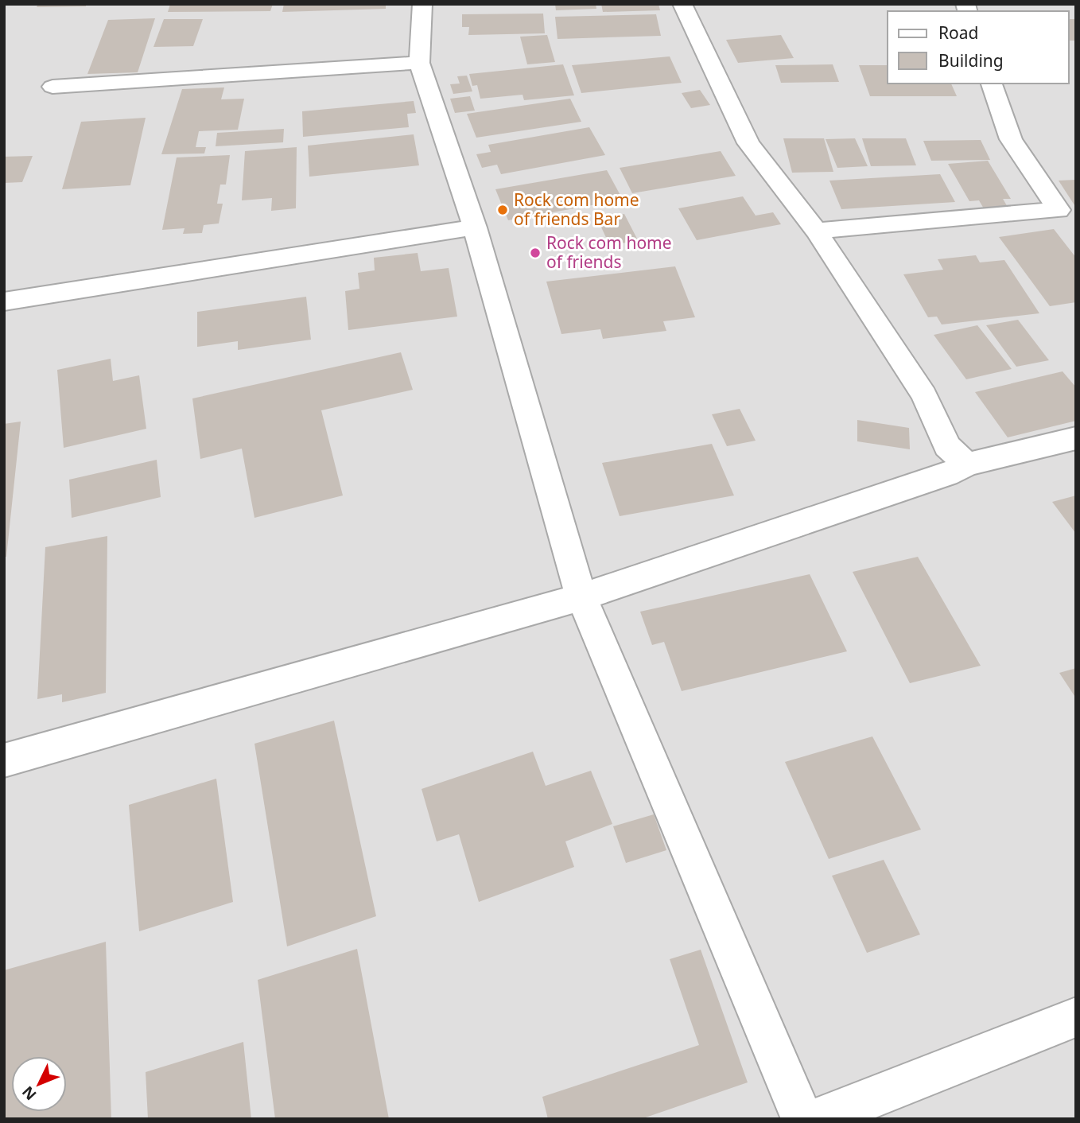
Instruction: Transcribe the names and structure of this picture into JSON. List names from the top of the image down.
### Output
{
  "places": ["Rock com home of friends Bar", "Rock com home of friends"],
  "legend": ["Road", "Building"],
  "north": "bottom left"
}
